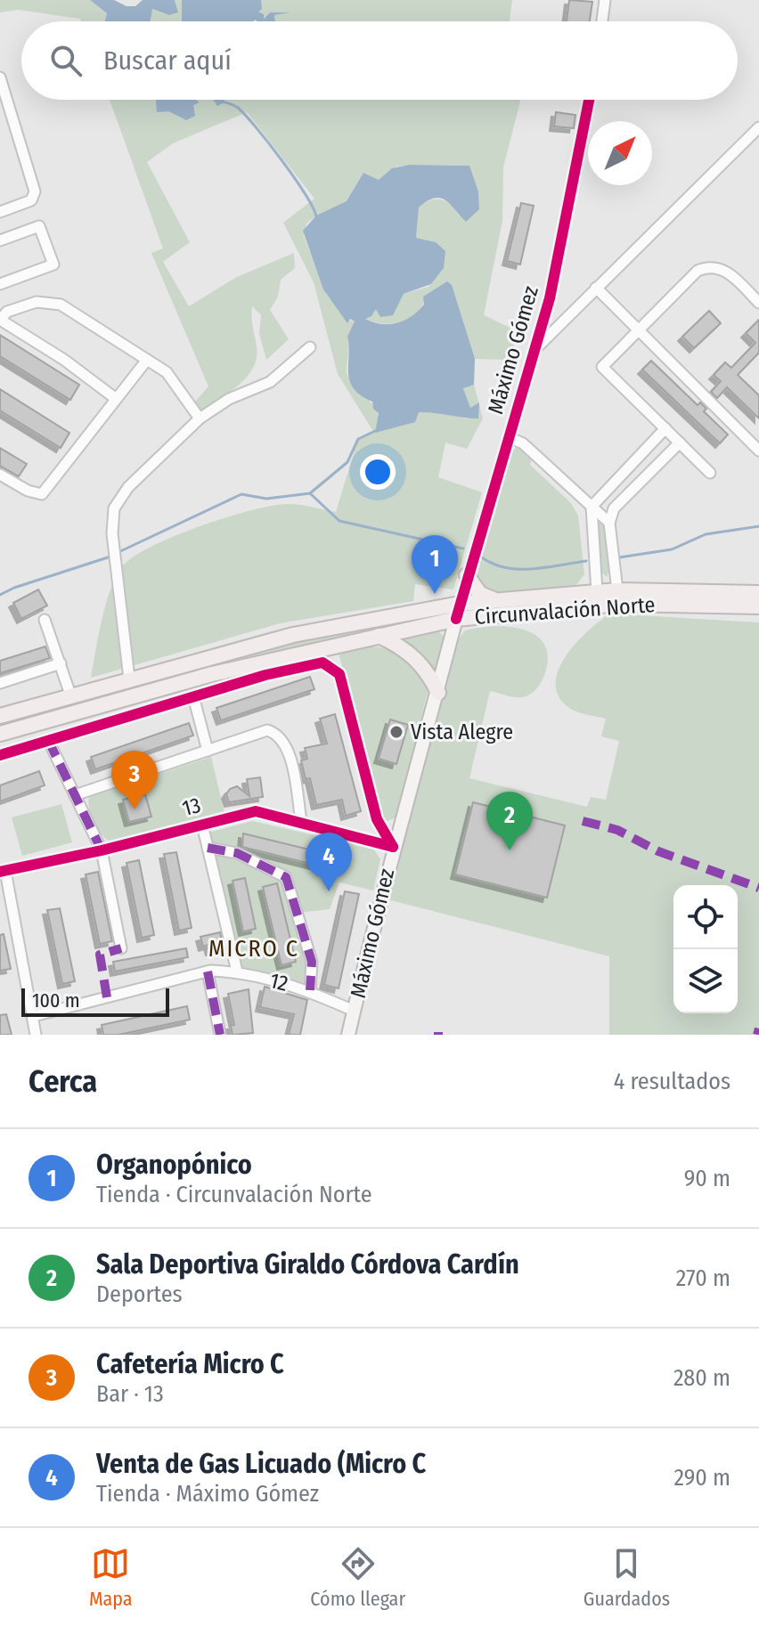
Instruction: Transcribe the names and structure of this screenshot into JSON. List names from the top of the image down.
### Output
{
  "streets": {
    "highway": ["Circunvalación Norte"],
    "main road": ["Máximo Gómez"],
    "street": ["13", "12"]
  },
  "crossings": [
    ["Máximo Gómez", "Circunvalación Norte"],
    ["Máximo Gómez", "13"],
    ["Máximo Gómez", "12"]
  ],
  "districts": ["MICRO C"],
  "places": ["Vista Alegre"],
  "scale_bar": "100 m",
  "north": "top right",
  "page": {
    "search": "Buscar aquí",
    "pins": [
      "1",
      "3",
      "2",
      "4"
    ],
    "scale": "100 m",
    "heading": ["Cerca", "4 resultados"],
    "list": [
      {
        "mark": "1",
        "name": "Organopónico",
        "note": "Tienda · Circunvalación Norte",
        "value": "90 m"
      },
      {
        "mark": "2",
        "name": "Sala Deportiva Giraldo Córdova Cardín",
        "note": "Deportes",
        "value": "270 m"
      },
      {
        "mark": "3",
        "name": "Cafetería Micro C",
        "note": "Bar · 13",
        "value": "280 m"
      },
      {
        "mark": "4",
        "name": "Venta de Gas Licuado (Micro C",
        "note": "Tienda · Máximo Gómez",
        "value": "290 m"
      }
    ],
    "nav": ["Mapa", "Cómo llegar", "Guardados"]
  }
}
